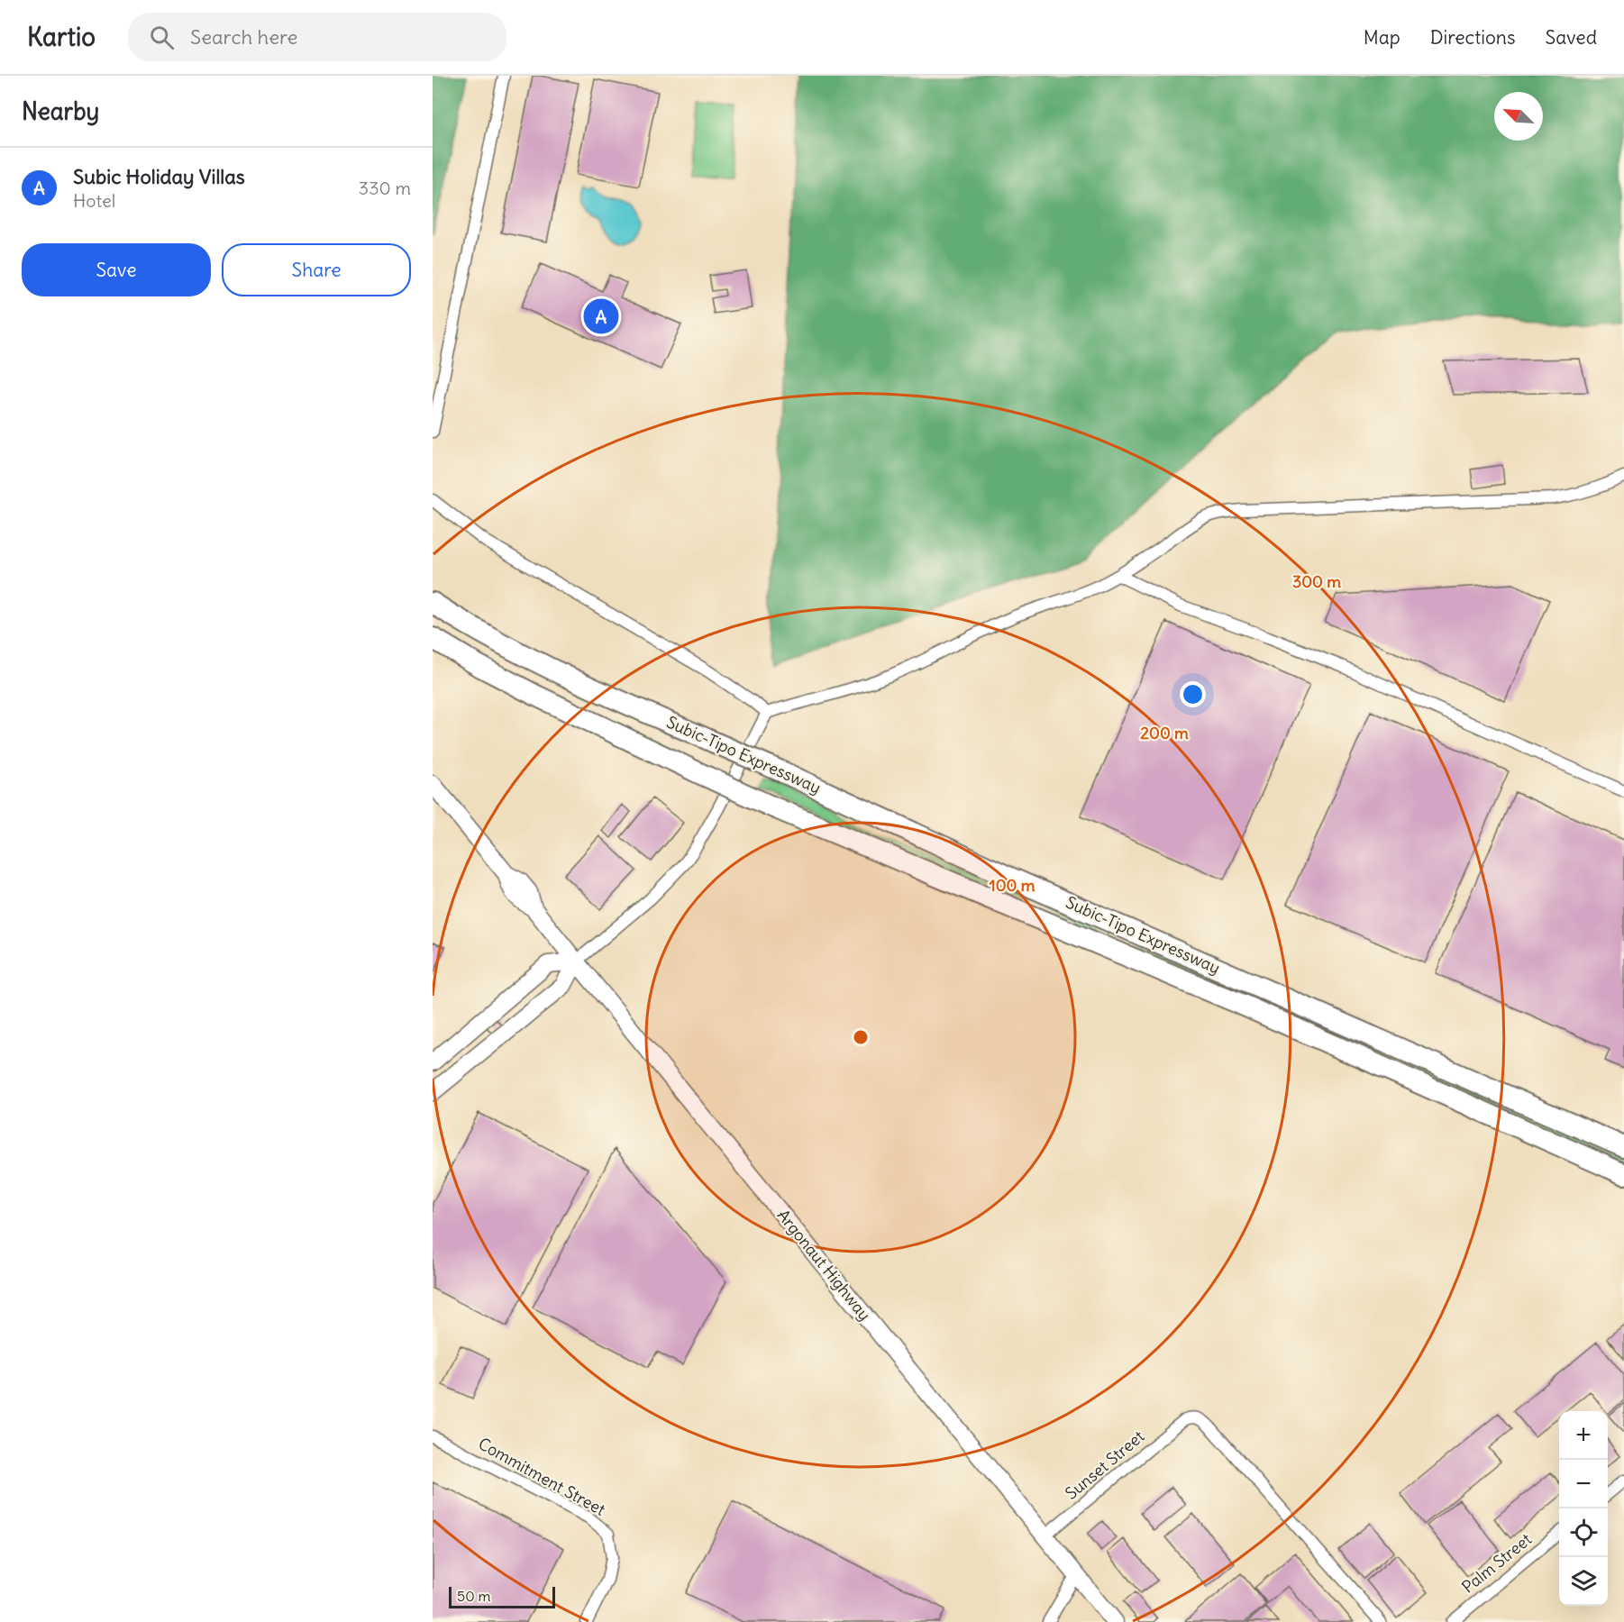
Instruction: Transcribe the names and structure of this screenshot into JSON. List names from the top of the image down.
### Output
{
  "streets": {
    "highway": ["Subic-Tipo Expressway"],
    "street": [
      "Argonaut Highway",
      "Sunset Street",
      "Commitment Street",
      "Palm Street"
    ]
  },
  "crossings": [
    ["Argonaut Highway", "Sunset Street"]
  ],
  "scale_bar": "50 m",
  "north": "top left",
  "page": {
    "header": "Kartio",
    "search": "Search here",
    "nav": ["Map", "Directions", "Saved"],
    "heading": "Nearby",
    "list": [
      {
        "mark": "A",
        "name": "Subic Holiday Villas",
        "note": "Hotel",
        "value": "330 m"
      }
    ],
    "buttons": ["Save", "Share"],
    "pins": "A",
    "map_buttons": ["+", "−"],
    "scale": "50 m"
  },
  "rings": ["300 m", "200 m", "100 m"]
}
